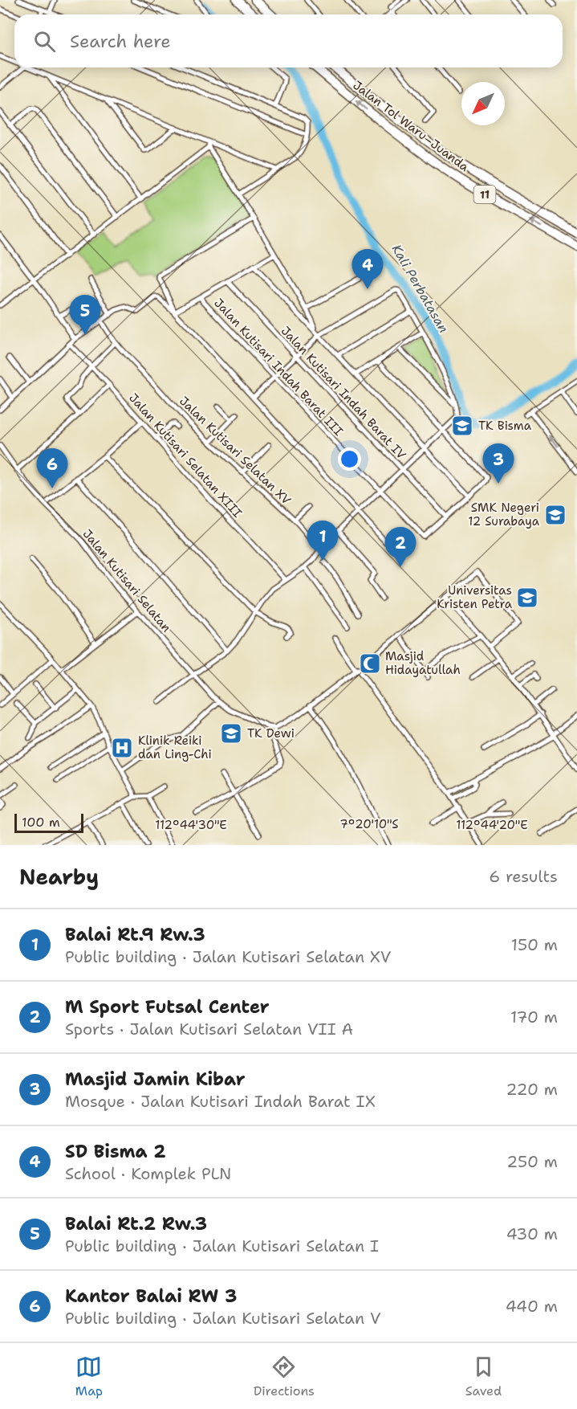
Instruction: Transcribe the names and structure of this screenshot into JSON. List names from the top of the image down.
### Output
{
  "streets": {
    "highway": ["Jalan Tol Waru–Juanda", "11"],
    "street": [
      "Jalan Kutisari Indah Barat III",
      "Jalan Kutisari Indah Barat IV",
      "Jalan Kutisari Selatan XV",
      "Jalan Kutisari Selatan XIII",
      "Jalan Kutisari Selatan"
    ]
  },
  "crossings": [
    ["Jalan Kutisari Indah Barat III", "Jalan Kutisari Indah Barat IV"]
  ],
  "water": ["Kali Perbatasan"],
  "places": {
    "school or university": [
      "TK Bisma",
      "SMK Negeri 12 Surabaya",
      "Universitas Kristen Petra",
      "TK Dewi"
    ],
    "mosque": ["Masjid Hidayatullah"],
    "hospital": ["Klinik Reiki dan Ling-Chi"]
  },
  "scale_bar": "100 m",
  "north": "bottom left",
  "page": {
    "search": "Search here",
    "pins": [
      "4",
      "5",
      "3",
      "6",
      "1",
      "2"
    ],
    "scale": "100 m",
    "heading": ["Nearby", "6 results"],
    "list": [
      {
        "mark": "1",
        "name": "Balai Rt.9 Rw.3",
        "note": "Public building · Jalan Kutisari Selatan XV",
        "value": "150 m"
      },
      {
        "mark": "2",
        "name": "M Sport Futsal Center",
        "note": "Sports · Jalan Kutisari Selatan VII A",
        "value": "170 m"
      },
      {
        "mark": "3",
        "name": "Masjid Jamin Kibar",
        "note": "Mosque · Jalan Kutisari Indah Barat IX",
        "value": "220 m"
      },
      {
        "mark": "4",
        "name": "SD Bisma 2",
        "note": "School · Komplek PLN",
        "value": "250 m"
      },
      {
        "mark": "5",
        "name": "Balai Rt.2 Rw.3",
        "note": "Public building · Jalan Kutisari Selatan I",
        "value": "430 m"
      },
      {
        "mark": "6",
        "name": "Kantor Balai RW 3",
        "note": "Public building · Jalan Kutisari Selatan V",
        "value": "440 m"
      }
    ],
    "nav": ["Map", "Directions", "Saved"]
  },
  "coordinates": ["7°20'10\"S", "112°44'30\"E", "112°44'20\"E"]
}
